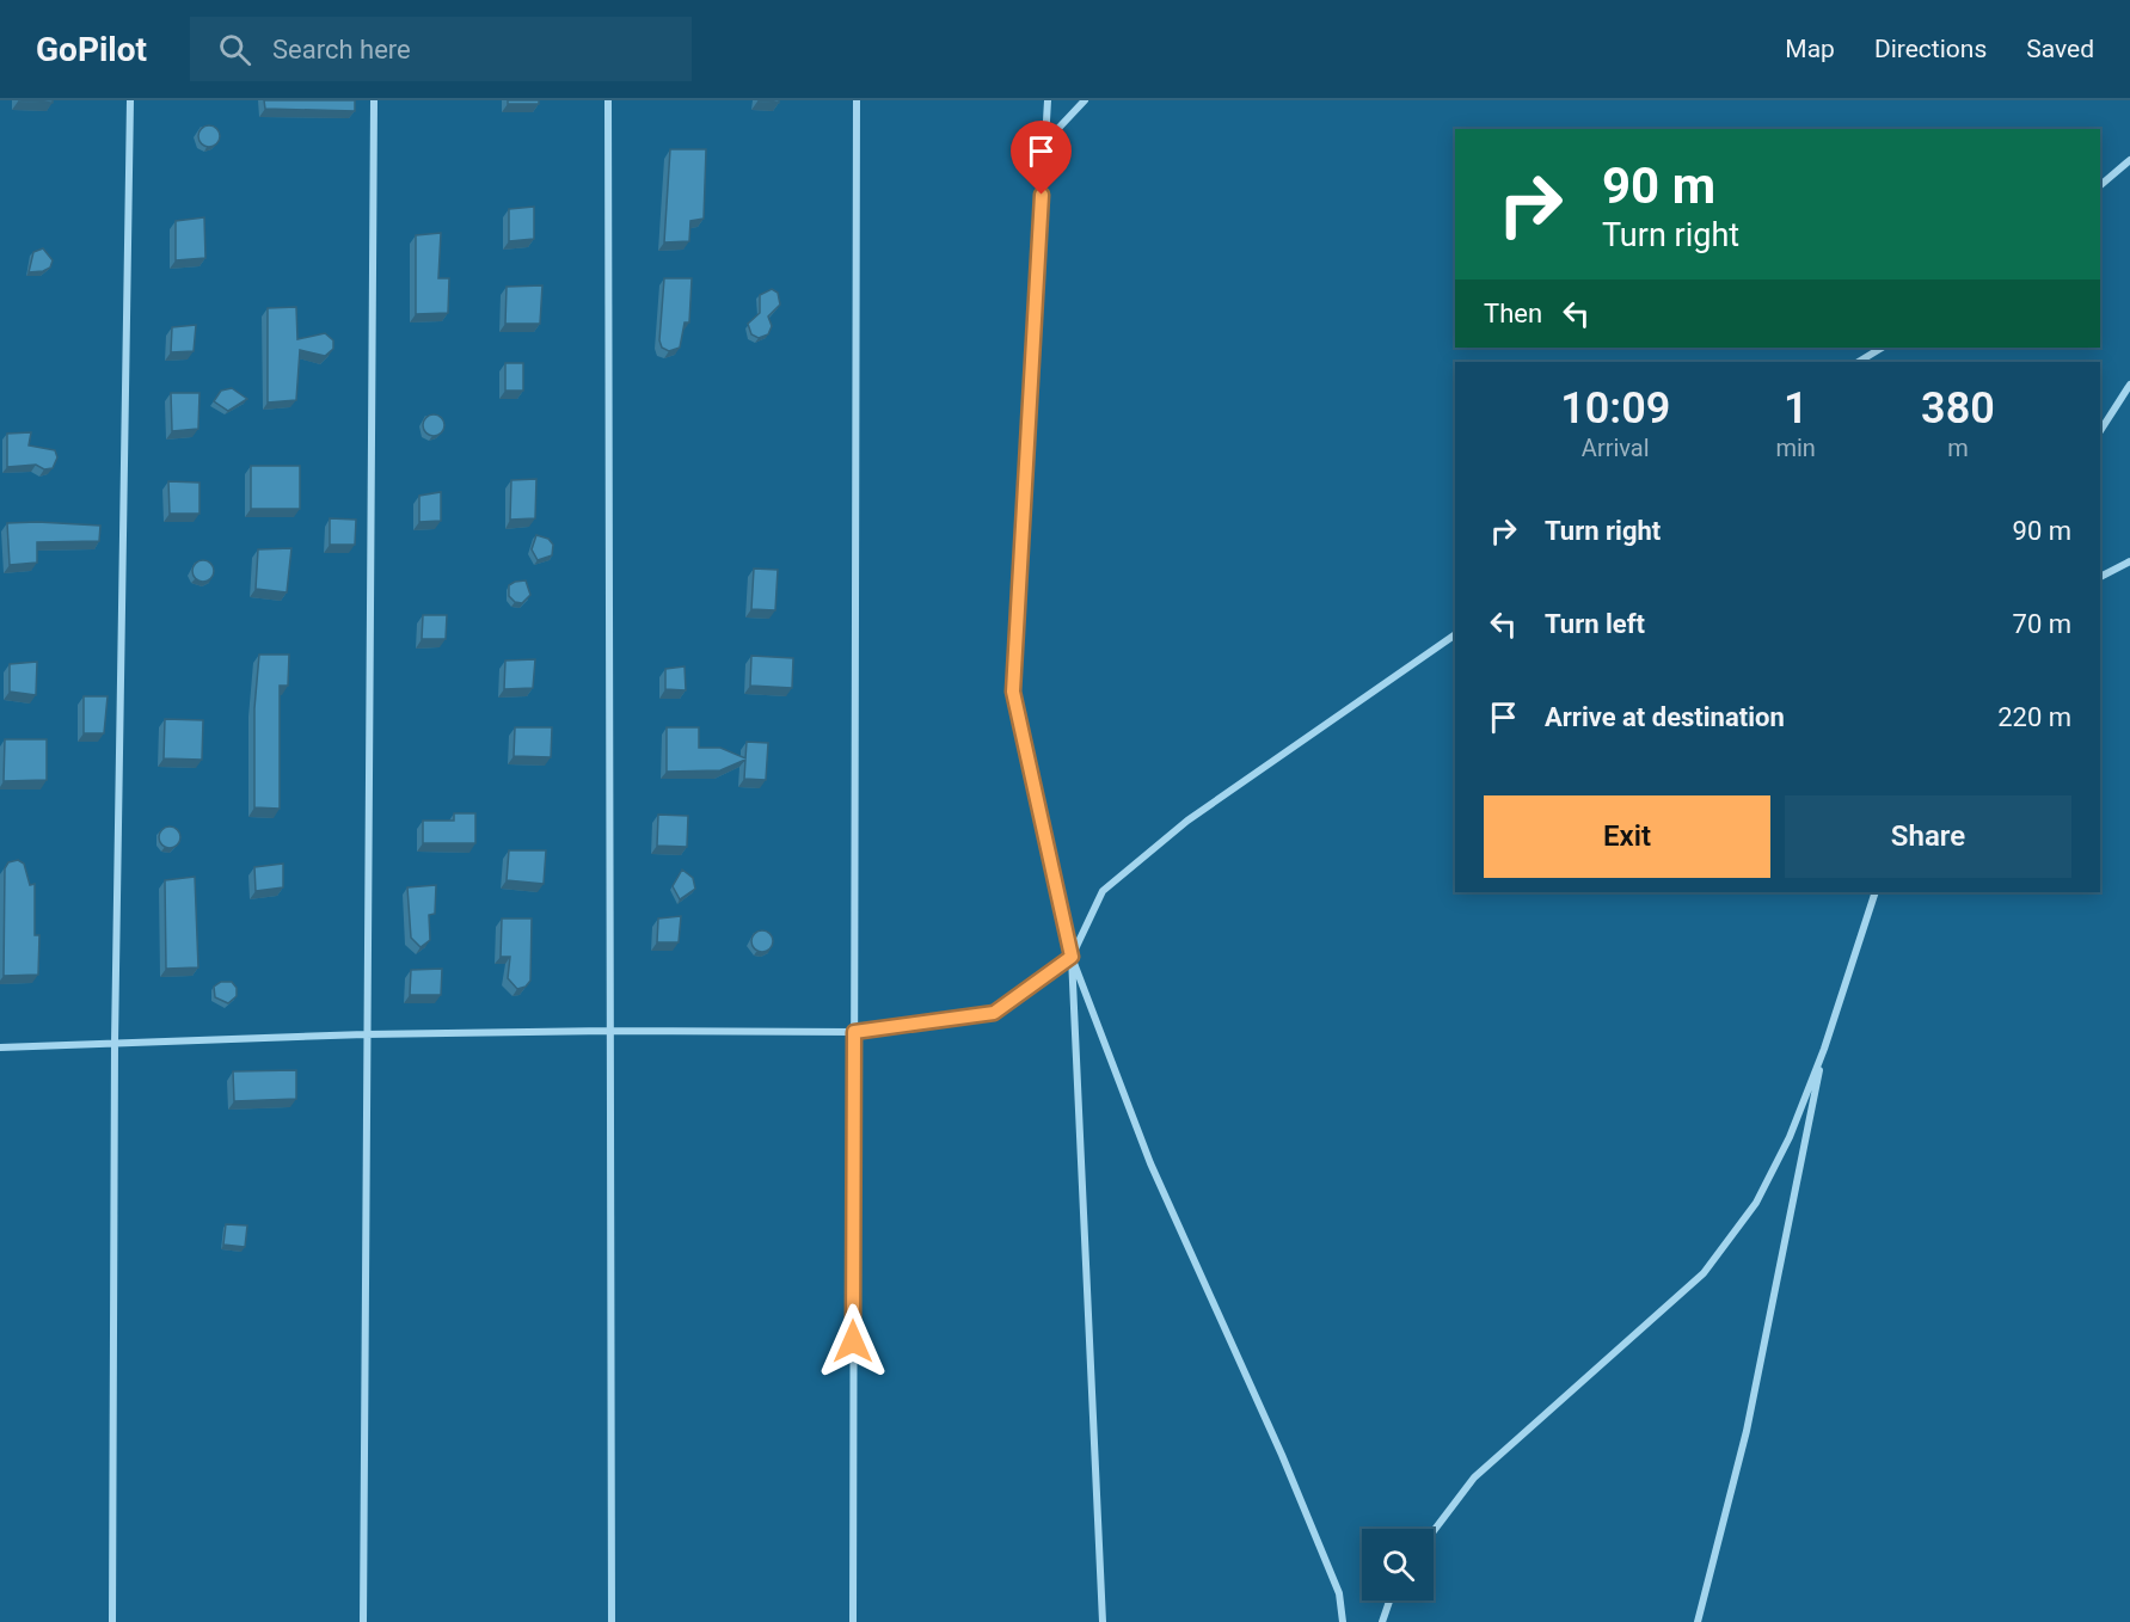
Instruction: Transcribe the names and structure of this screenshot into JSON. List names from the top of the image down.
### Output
{
  "page": {
    "header": "GoPilot",
    "search": "Search here",
    "nav": ["Map", "Directions", "Saved"],
    "turn": ["90 m", "Turn right"],
    "then": "Then",
    "eta": [
      "10:09",
      "Arrival",
      "1",
      "min",
      "380",
      "m"
    ],
    "list": [
      {
        "name": "Turn right",
        "value": "90 m"
      },
      {
        "name": "Turn left",
        "value": "70 m"
      },
      {
        "name": "Arrive at destination",
        "value": "220 m"
      }
    ],
    "buttons": ["Exit", "Share"]
  }
}
